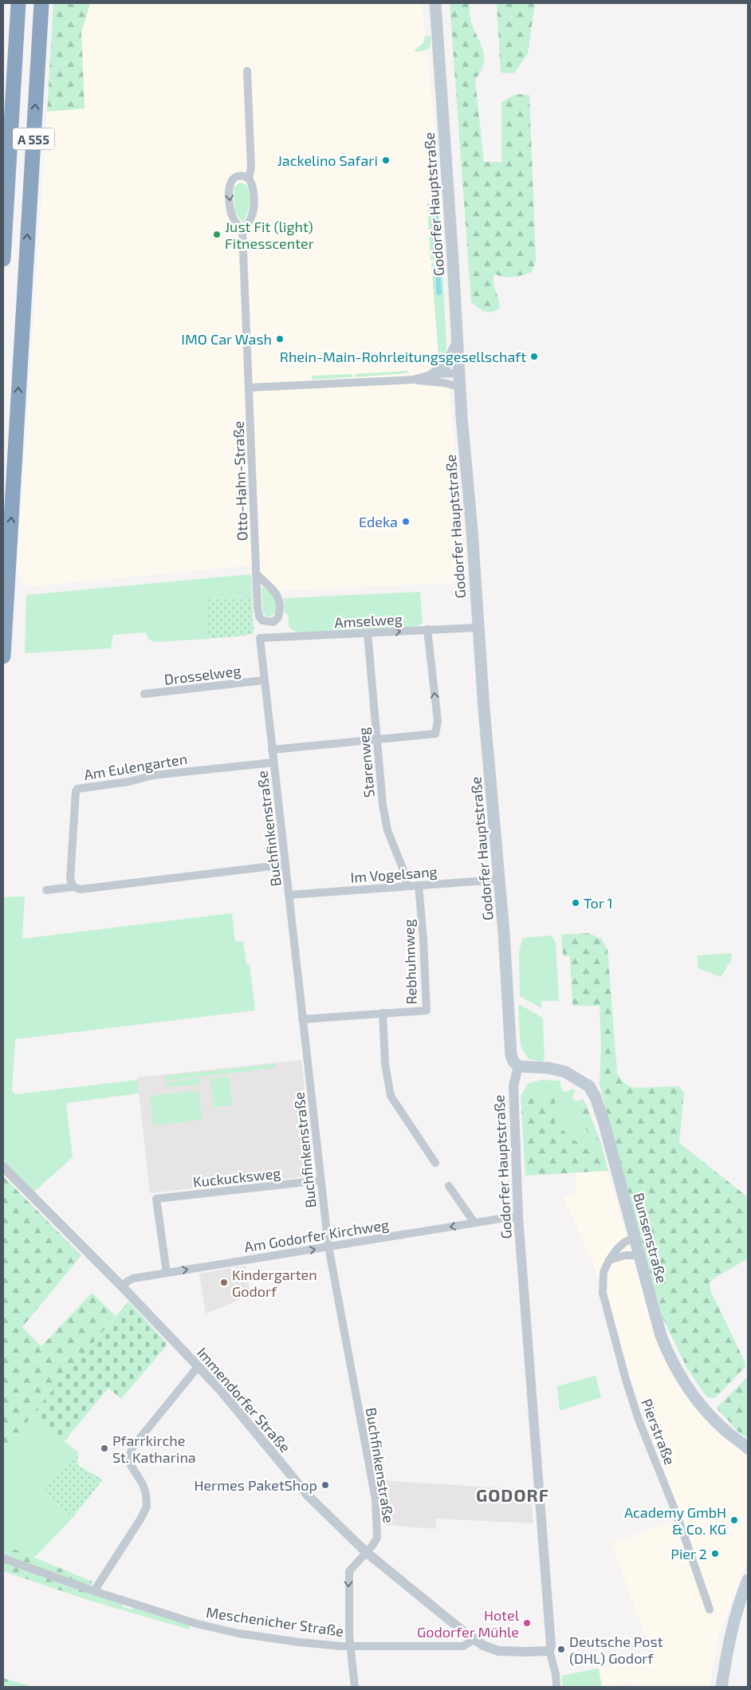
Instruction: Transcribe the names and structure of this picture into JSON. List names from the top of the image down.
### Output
{
  "streets": {
    "highway": ["A 555"],
    "main road": ["Godorfer Hauptstraße", "Bunsenstraße"],
    "street": [
      "Otto-Hahn-Straße",
      "Amselweg",
      "Drosselweg",
      "Starenweg",
      "Am Eulengarten",
      "Buchfinkenstraße",
      "Im Vogelsang",
      "Rebhuhnweg",
      "Kuckucksweg",
      "Am Godorfer Kirchweg",
      "Immendorfer Straße",
      "Pierstraße",
      "Meschenicher Straße"
    ]
  },
  "crossings": [
    ["Godorfer Hauptstraße", "Amselweg"],
    ["Godorfer Hauptstraße", "Im Vogelsang"],
    ["Godorfer Hauptstraße", "Am Godorfer Kirchweg"],
    ["Godorfer Hauptstraße", "Bunsenstraße"],
    ["Amselweg", "Starenweg"],
    ["Amselweg", "Buchfinkenstraße"],
    ["Drosselweg", "Buchfinkenstraße"],
    ["Starenweg", "Im Vogelsang"],
    ["Am Eulengarten", "Buchfinkenstraße"],
    ["Buchfinkenstraße", "Im Vogelsang"],
    ["Buchfinkenstraße", "Rebhuhnweg"],
    ["Buchfinkenstraße", "Kuckucksweg"],
    ["Buchfinkenstraße", "Am Godorfer Kirchweg"],
    ["Buchfinkenstraße", "Immendorfer Straße"],
    ["Buchfinkenstraße", "Meschenicher Straße"],
    ["Im Vogelsang", "Rebhuhnweg"],
    ["Kuckucksweg", "Am Godorfer Kirchweg"],
    ["Am Godorfer Kirchweg", "Immendorfer Straße"],
    ["Bunsenstraße", "Pierstraße"],
    ["Immendorfer Straße", "Meschenicher Straße"]
  ],
  "districts": ["GODORF"],
  "places": [
    "Jackelino Safari",
    "Just Fit (light) Fitnesscenter",
    "IMO Car Wash",
    "Rhein-Main-Rohrleitungsgesellschaft",
    "Edeka",
    "Tor 1",
    "Kindergarten Godorf",
    "Pfarrkirche St. Katharina",
    "Hermes PaketShop",
    "Academy GmbH & Co. KG",
    "Pier 2",
    "Hotel Godorfer Mühle",
    "Deutsche Post (DHL) Godorf"
  ]
}
